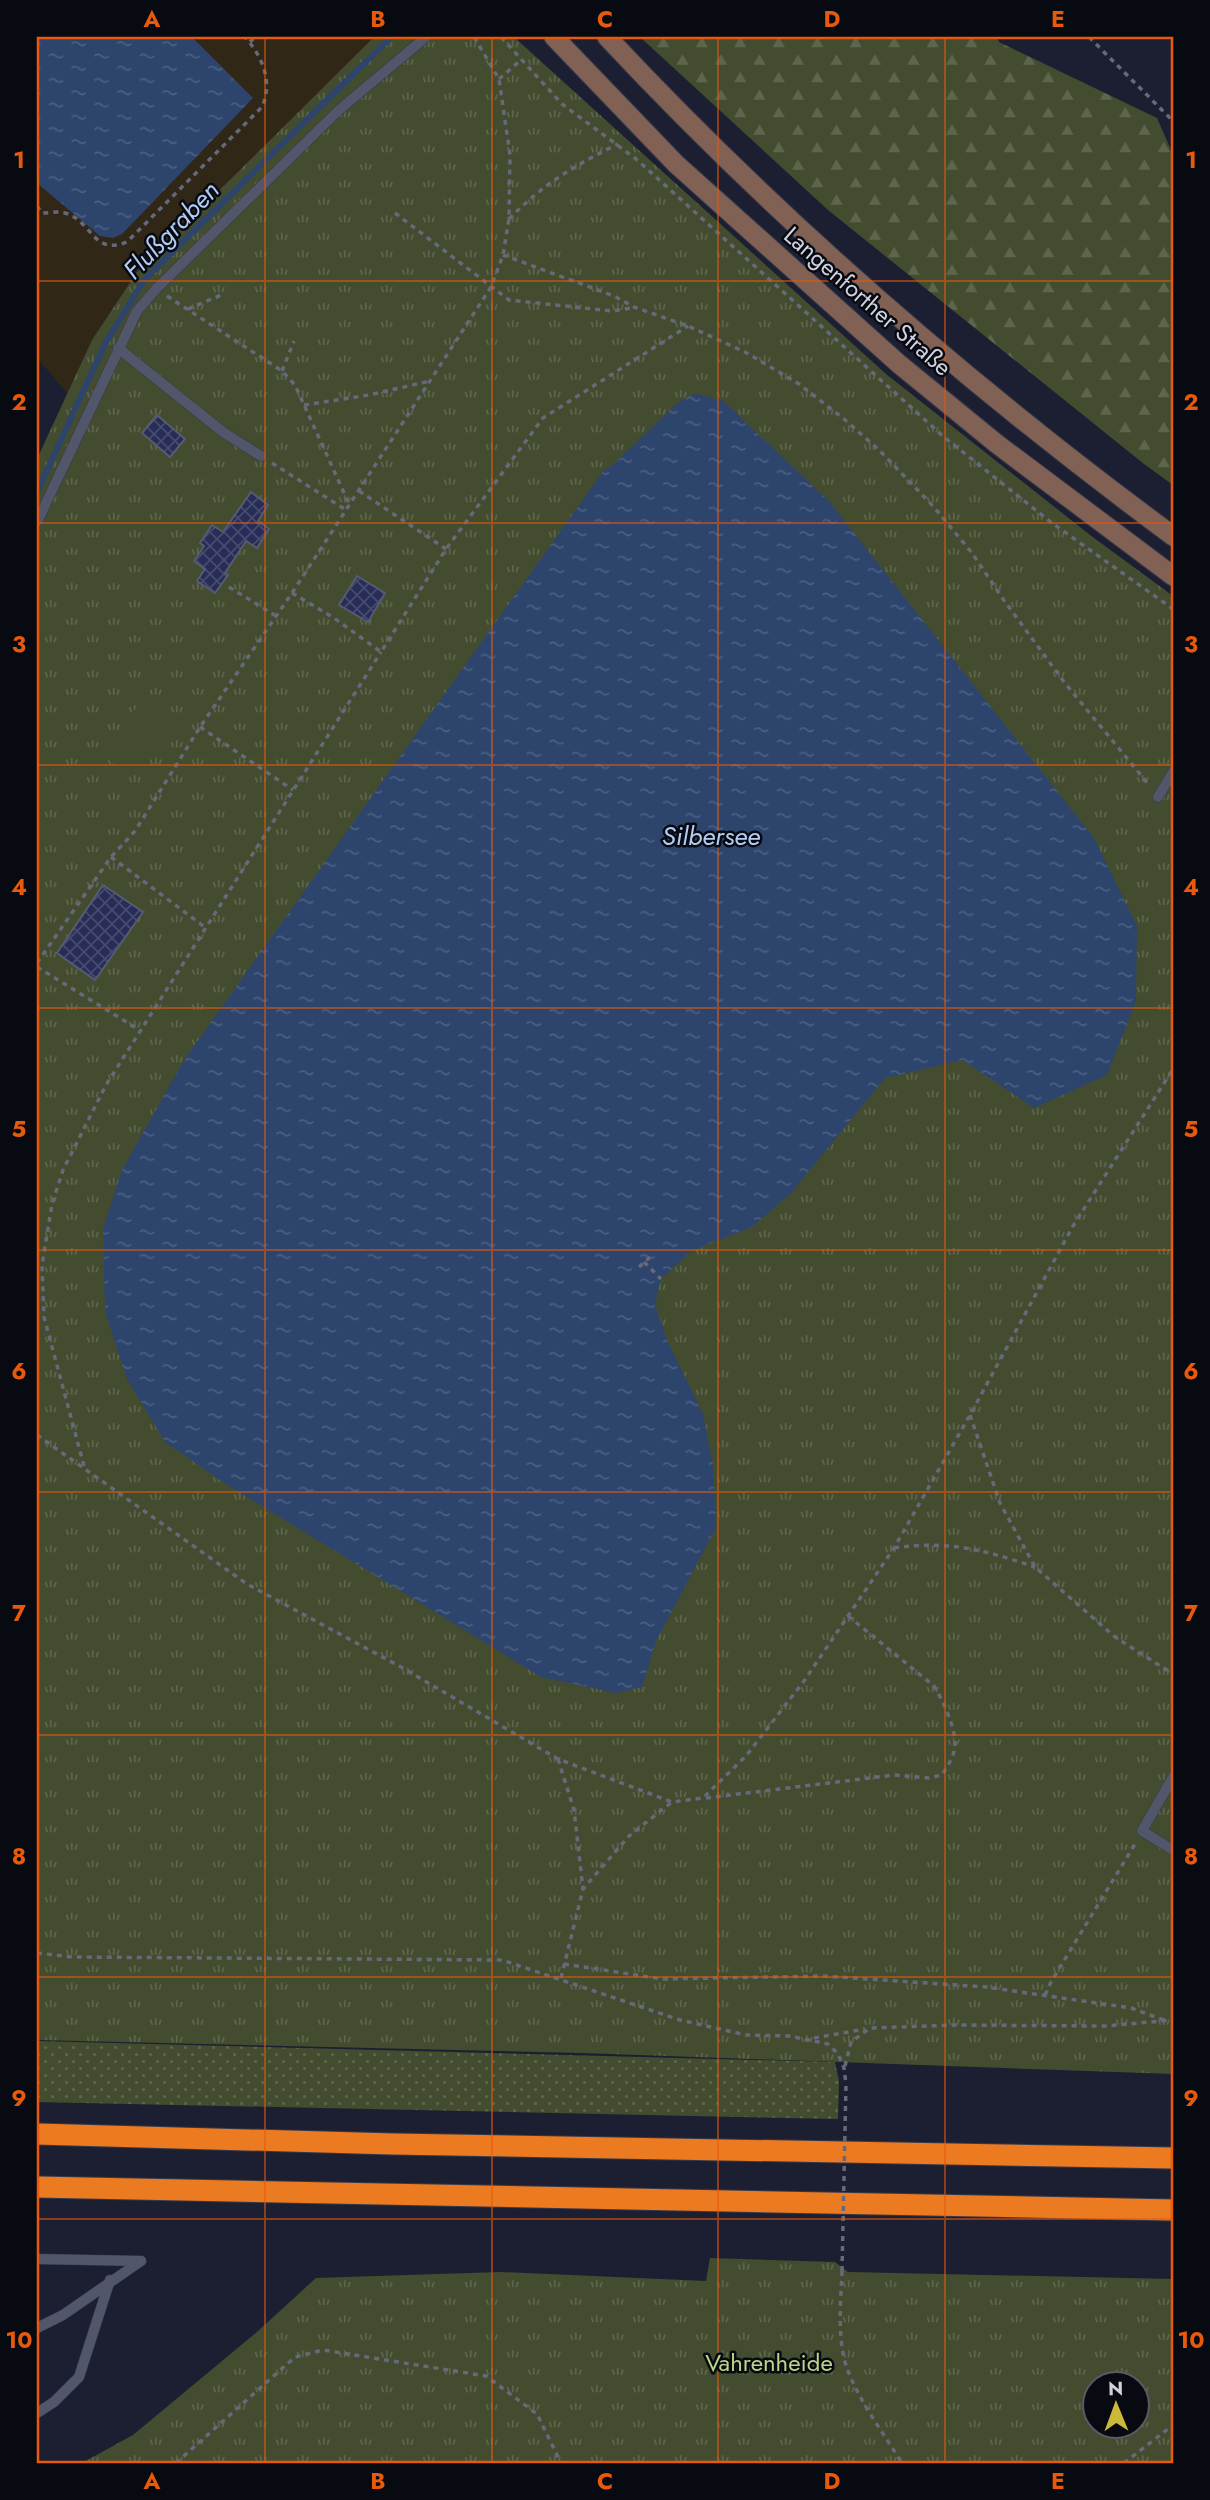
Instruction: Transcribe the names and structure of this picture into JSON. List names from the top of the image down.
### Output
{
  "streets": {
    "main road": ["Langenforther Straße"]
  },
  "water": ["Flußgraben", "Silbersee"],
  "parks": ["Vahrenheide"],
  "north": "top",
  "grid": {
    "columns": [
      "A",
      "B",
      "C",
      "D",
      "E"
    ],
    "rows": [
      "1",
      "2",
      "3",
      "4",
      "5",
      "6",
      "7",
      "8",
      "9",
      "10"
    ]
  }
}
